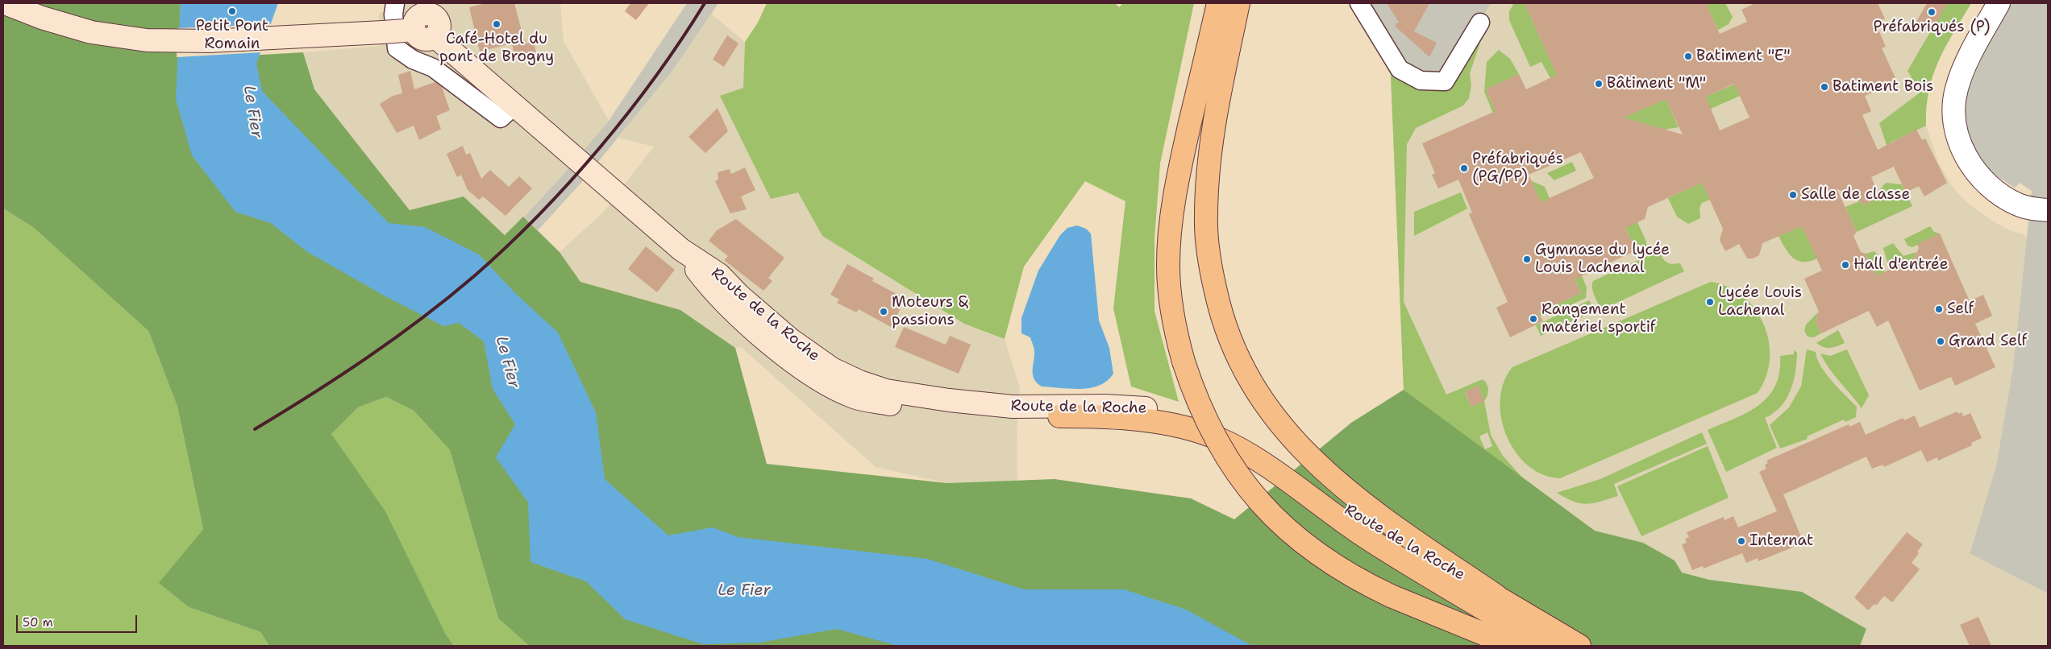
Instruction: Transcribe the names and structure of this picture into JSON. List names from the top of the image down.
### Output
{
  "streets": {
    "highway": ["Route de la Roche"]
  },
  "water": ["Le Fier"],
  "places": [
    "Petit Pont Romain",
    "Préfabriqués (P)",
    "Café-Hotel du pont de Brogny",
    "Batiment \"E\"",
    "Bâtiment \"M\"",
    "Batiment Bois",
    "Préfabriqués (PG/PP)",
    "Salle de classe",
    "Gymnase du lycée Louis Lachenal",
    "Hall d'entrée",
    "Lycée Louis Lachenal",
    "Self",
    "Moteurs & passions",
    "Rangement matériel sportif",
    "Grand Self",
    "Internat"
  ],
  "scale_bar": "50 m"
}
